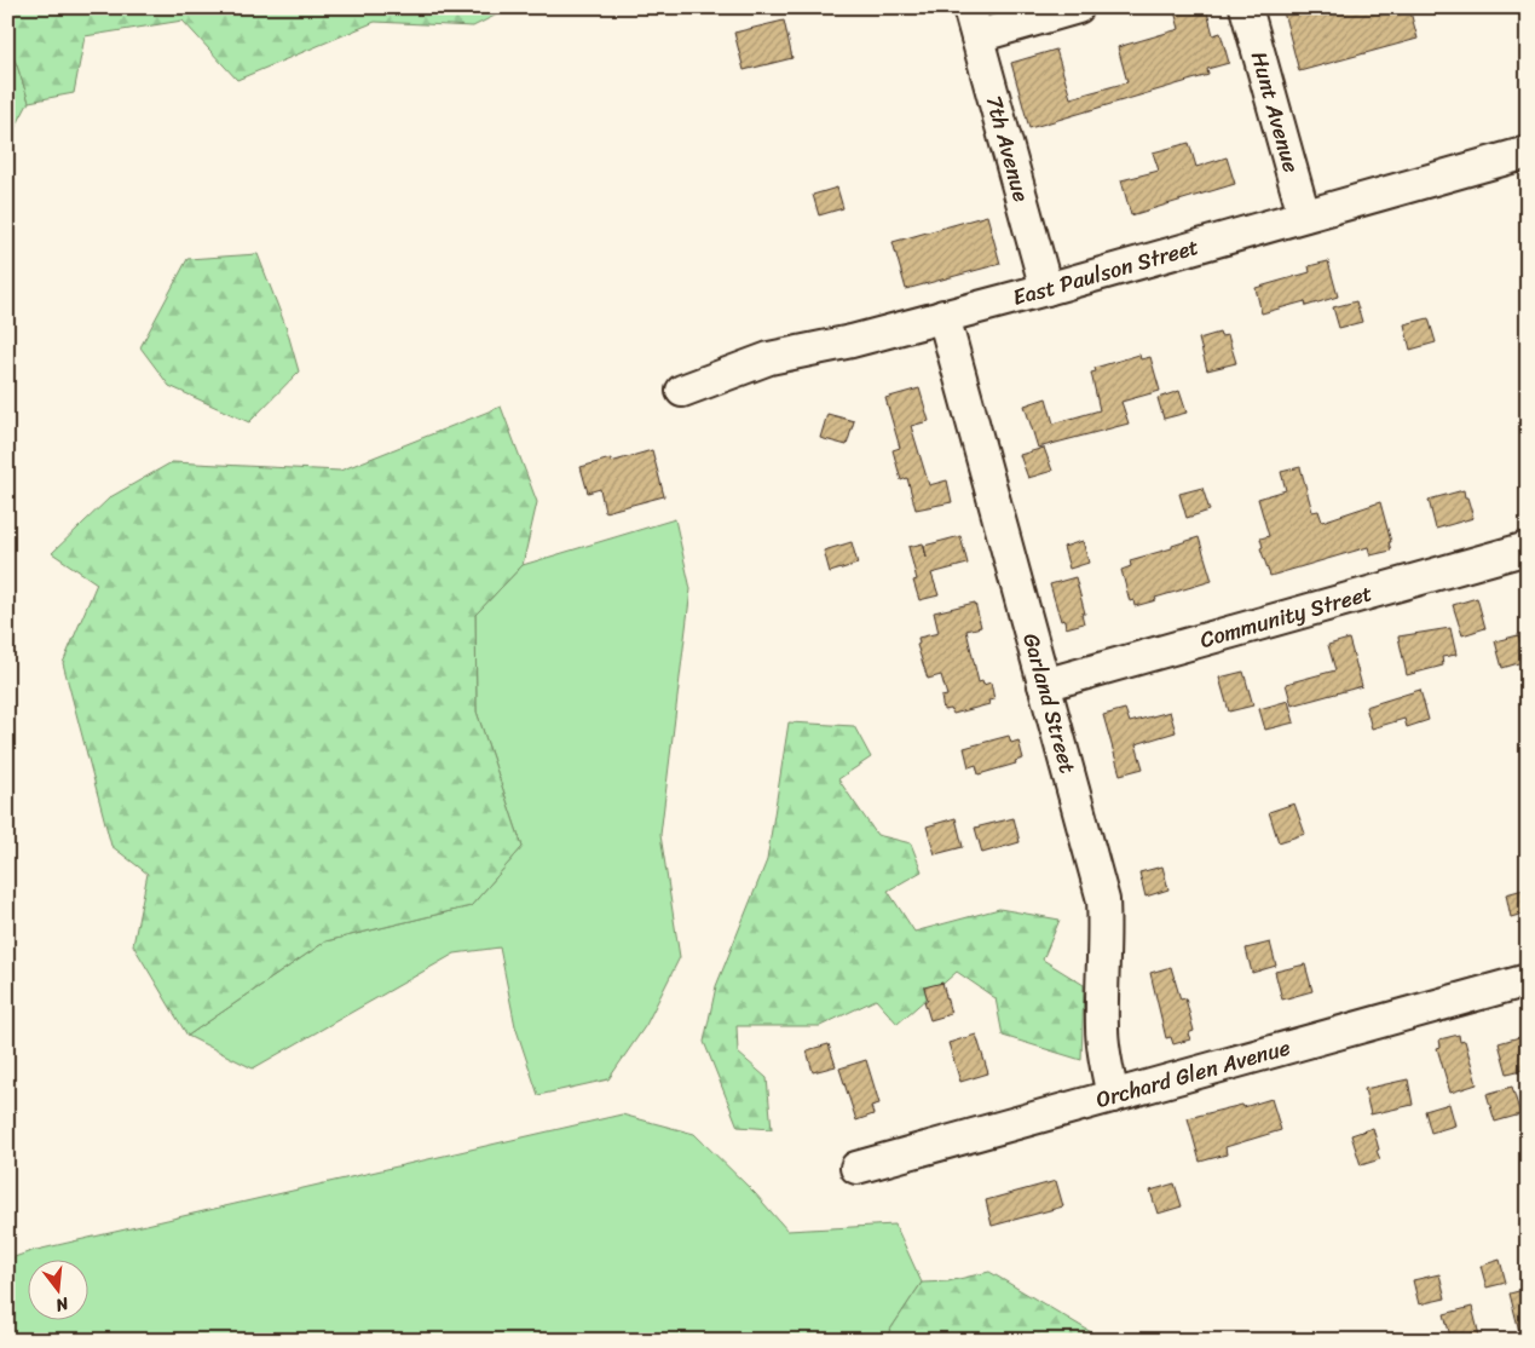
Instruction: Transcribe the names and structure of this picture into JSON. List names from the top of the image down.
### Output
{
  "streets": {
    "street": [
      "Hunt Avenue",
      "7th Avenue",
      "East Paulson Street",
      "Community Street",
      "Garland Street",
      "Orchard Glen Avenue"
    ]
  },
  "crossings": [
    ["Hunt Avenue", "East Paulson Street"],
    ["7th Avenue", "East Paulson Street"],
    ["East Paulson Street", "Garland Street"],
    ["Community Street", "Garland Street"],
    ["Garland Street", "Orchard Glen Avenue"]
  ],
  "north": "bottom"
}
